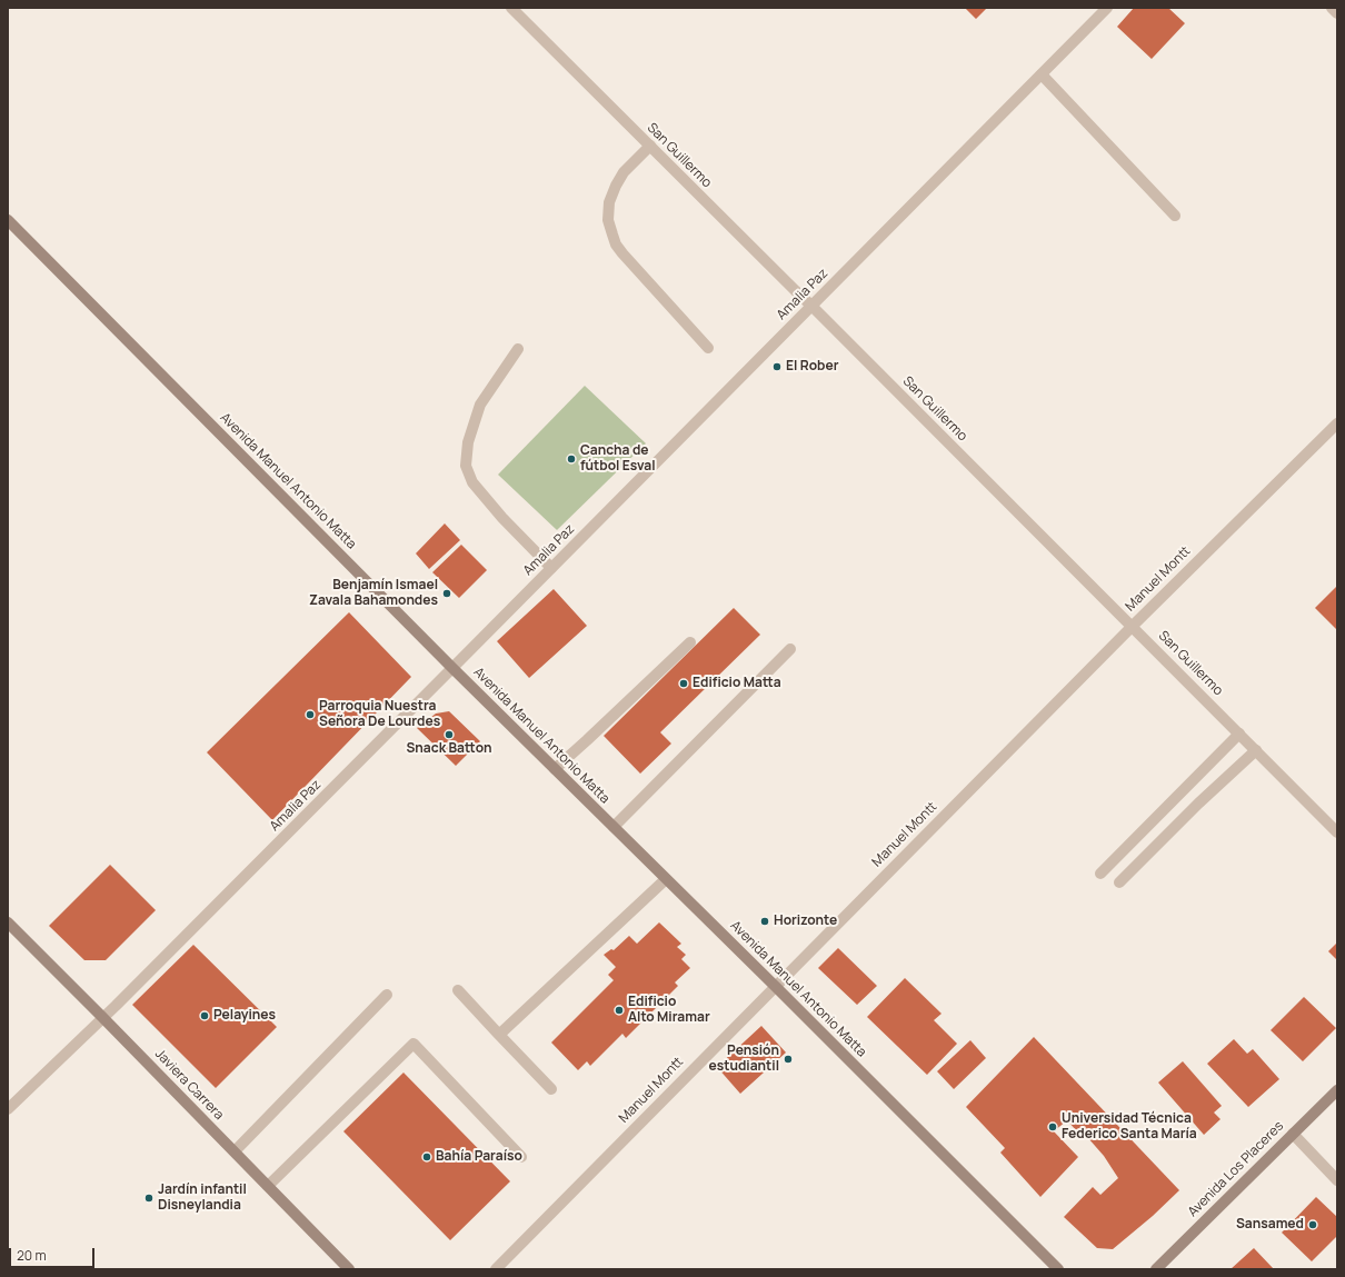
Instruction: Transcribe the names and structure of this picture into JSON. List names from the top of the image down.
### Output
{
  "streets": {
    "main road": ["Avenida Manuel Antonio Matta", "Javiera Carrera", "Avenida Los Placeres"],
    "street": ["San Guillermo", "Amalia Paz", "Manuel Montt"]
  },
  "crossings": [
    ["San Guillermo", "Amalia Paz"],
    ["San Guillermo", "Manuel Montt"],
    ["Amalia Paz", "Avenida Manuel Antonio Matta"],
    ["Amalia Paz", "Javiera Carrera"],
    ["Avenida Manuel Antonio Matta", "Manuel Montt"]
  ],
  "places": [
    "El Rober",
    "Cancha de fútbol Esval",
    "Benjamín Ismael Zavala Bahamondes",
    "Edificio Matta",
    "Parroquia Nuestra Señora De Lourdes",
    "Snack Batton",
    "Horizonte",
    "Edificio Alto Miramar",
    "Pelayines",
    "Pensión estudiantil",
    "Universidad Técnica Federico Santa María",
    "Bahía Paraíso",
    "Jardín infantil Disneylandia",
    "Sansamed"
  ],
  "scale_bar": "20 m"
}
